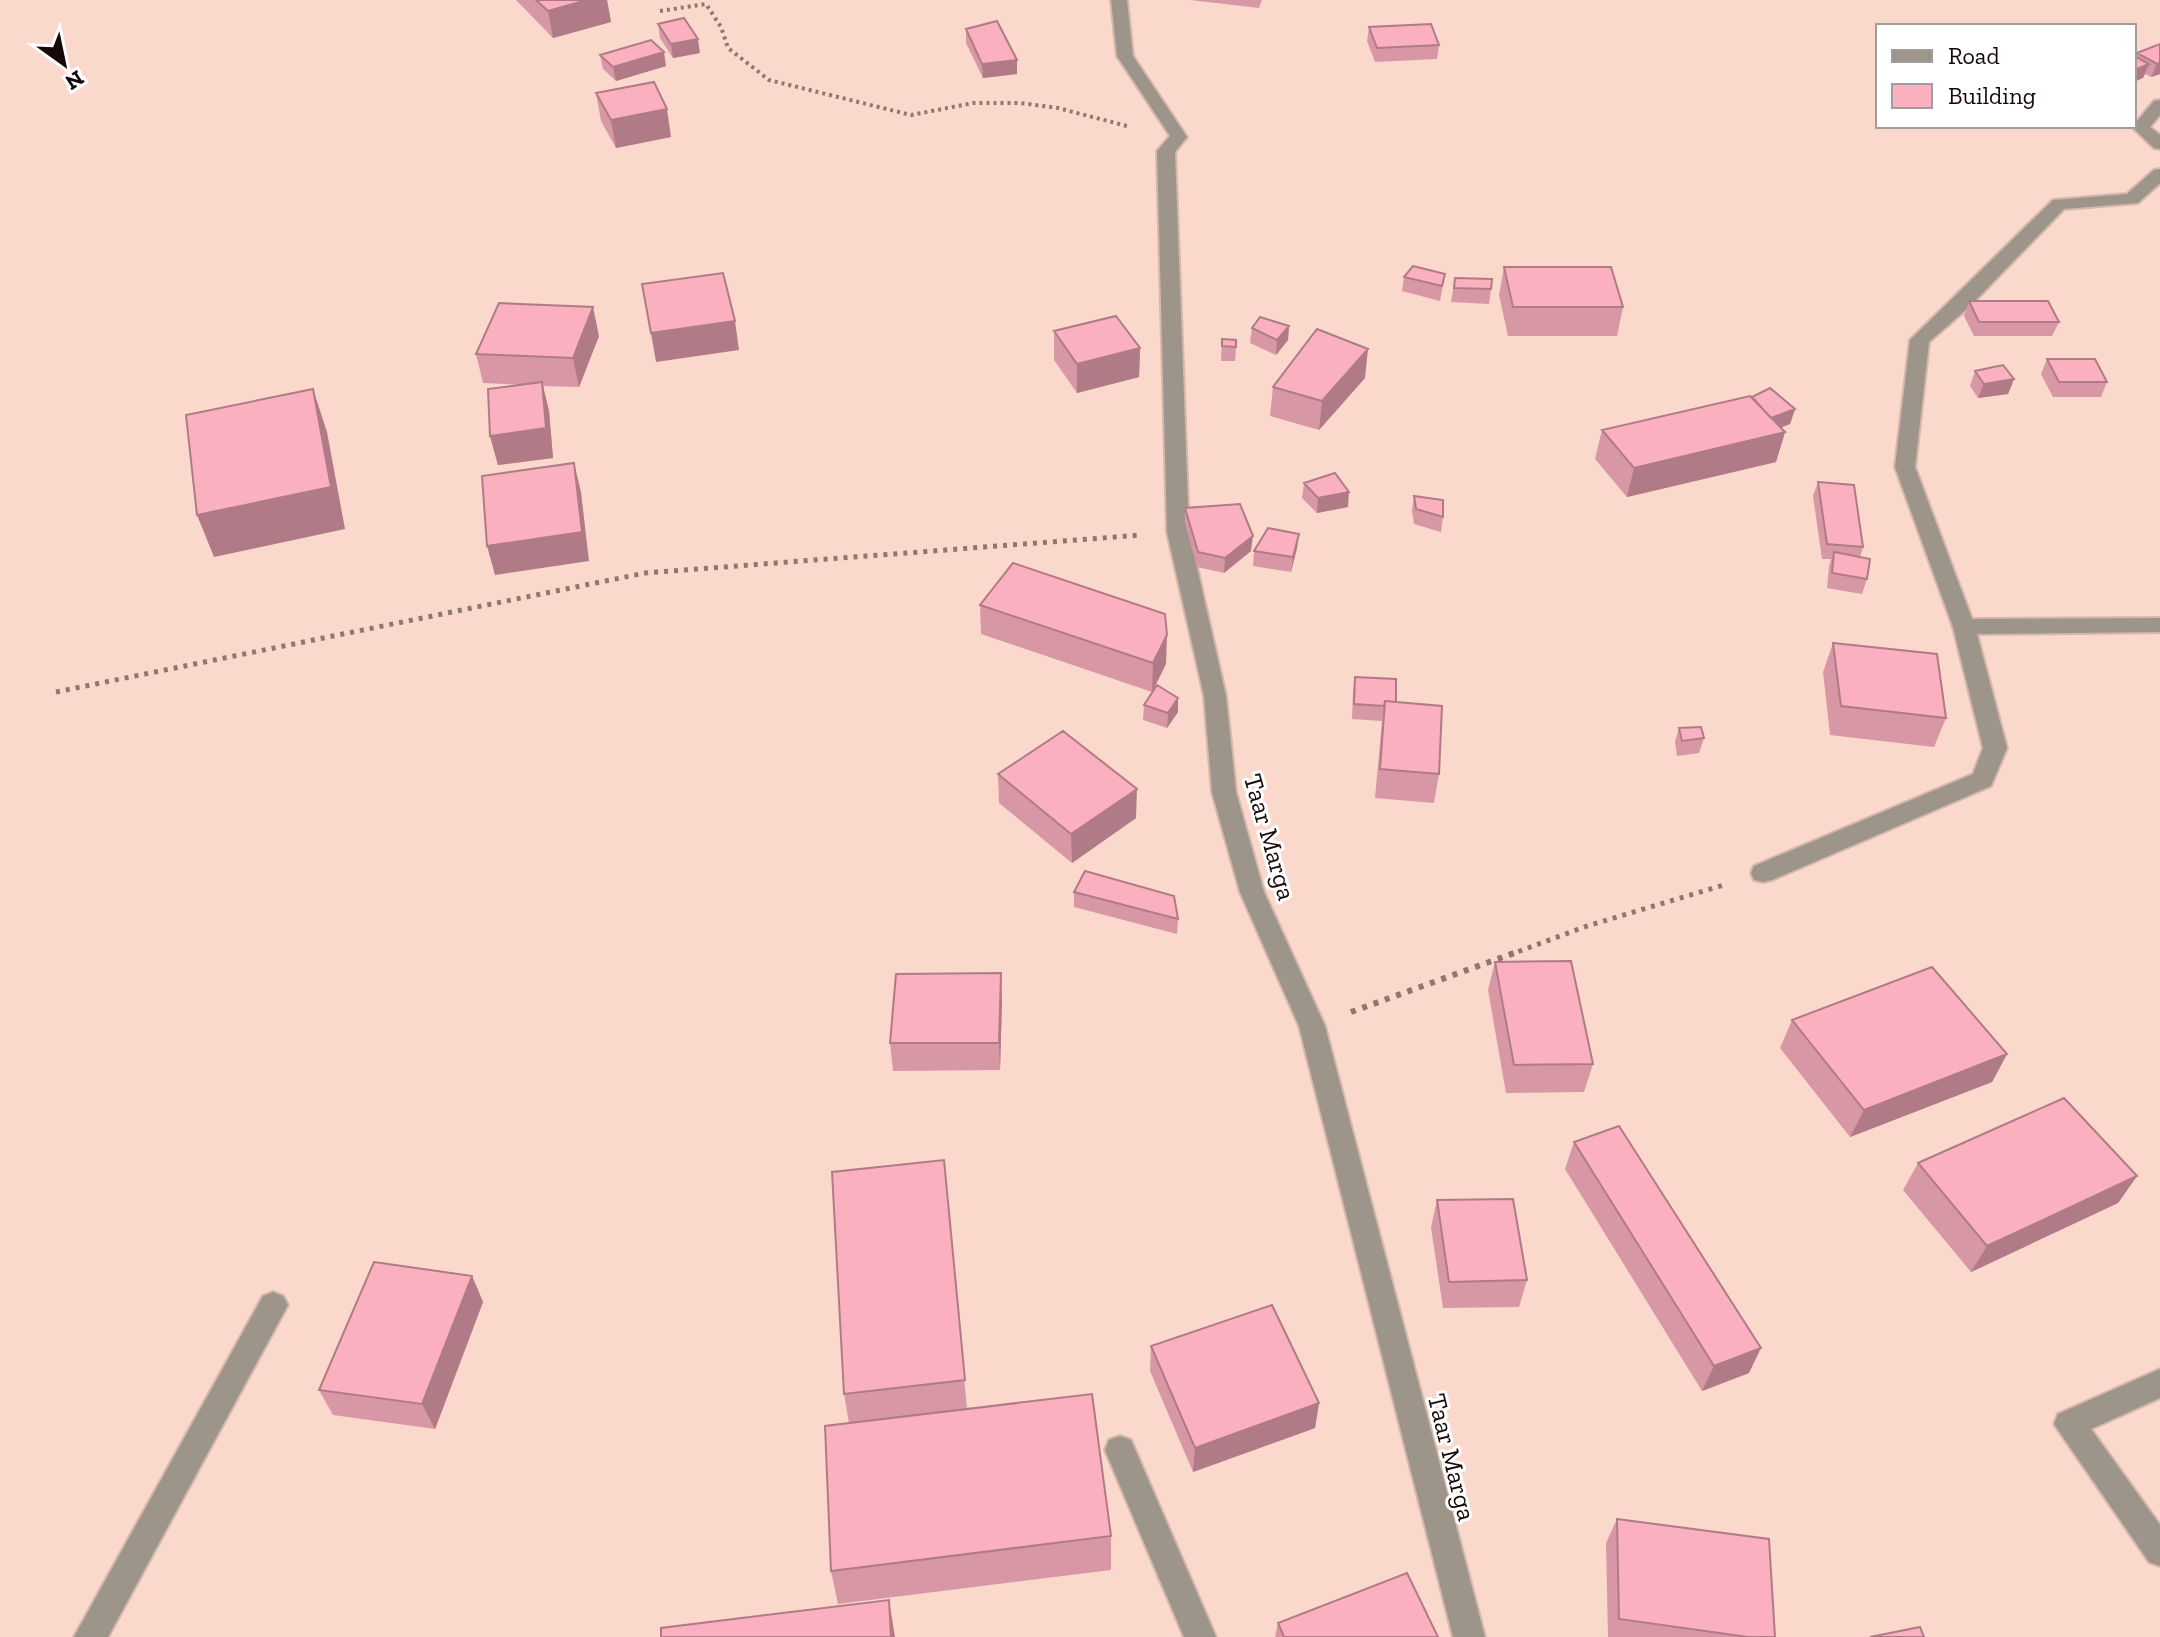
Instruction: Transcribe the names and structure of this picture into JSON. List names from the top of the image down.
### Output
{
  "streets": {
    "street": ["Taar Marga"]
  },
  "legend": ["Road", "Building"],
  "north": "bottom right"
}
